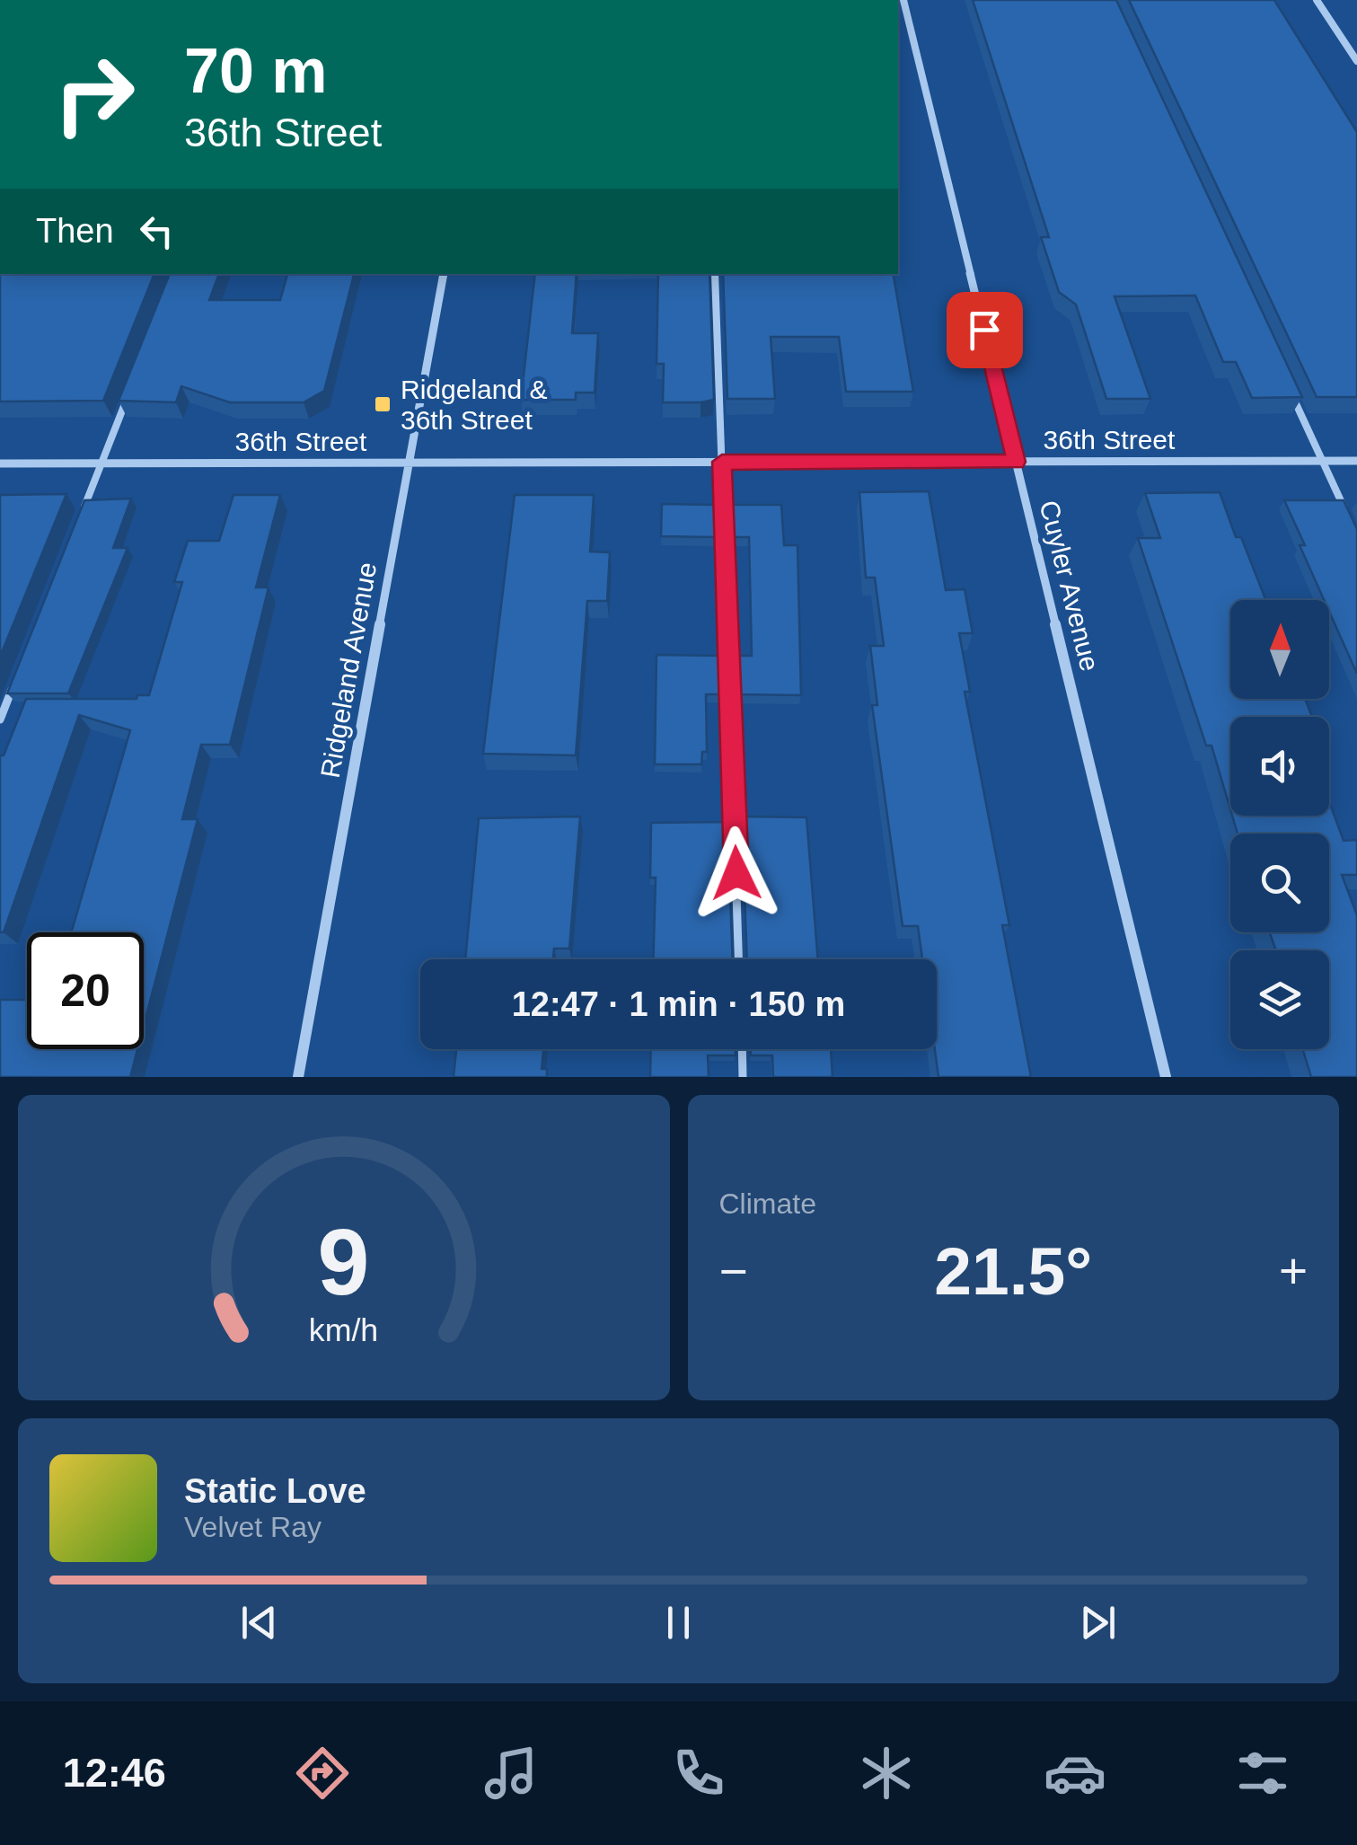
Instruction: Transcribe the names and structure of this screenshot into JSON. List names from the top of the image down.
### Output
{
  "streets": {
    "street": ["36th Street", "Cuyler Avenue", "Ridgeland Avenue"]
  },
  "crossings": [
    ["36th Street", "Cuyler Avenue"],
    ["36th Street", "Ridgeland Avenue"]
  ],
  "places": {
    "transit": ["Ridgeland & 36th Street"]
  },
  "north": "top",
  "page": {
    "turn": ["70 m", "36th Street"],
    "then": "Then",
    "limit": "20",
    "trip": "12:47 · 1 min · 150 m",
    "tile": "Climate",
    "heat": ["−", "21.5°", "+"],
    "song": ["Static Love", "Velvet Ray"],
    "tabs": "12:46",
    "gauge": ["9", "km/h"]
  }
}
